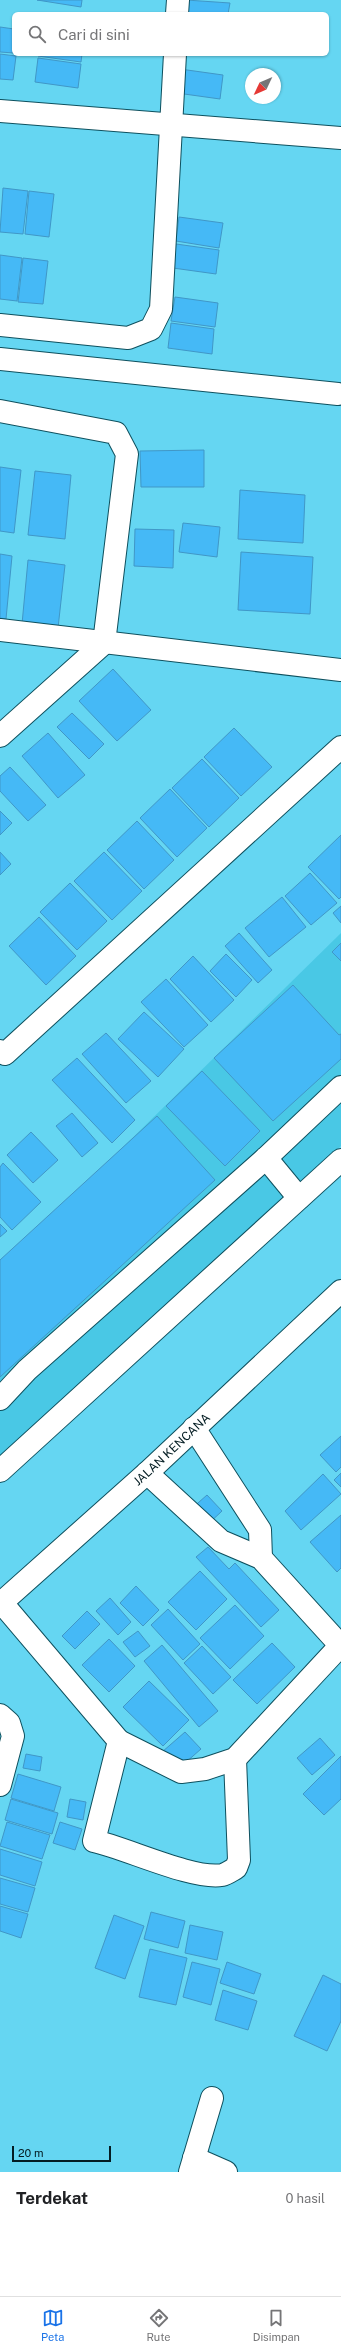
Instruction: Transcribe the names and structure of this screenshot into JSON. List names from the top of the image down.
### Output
{
  "streets": {
    "street": ["JALAN KENCANA"]
  },
  "scale_bar": "20 m",
  "north": "bottom left",
  "page": {
    "search": "Cari di sini",
    "scale": "20 m",
    "heading": ["Terdekat", "0 hasil"],
    "nav": ["Peta", "Rute", "Disimpan"]
  }
}
